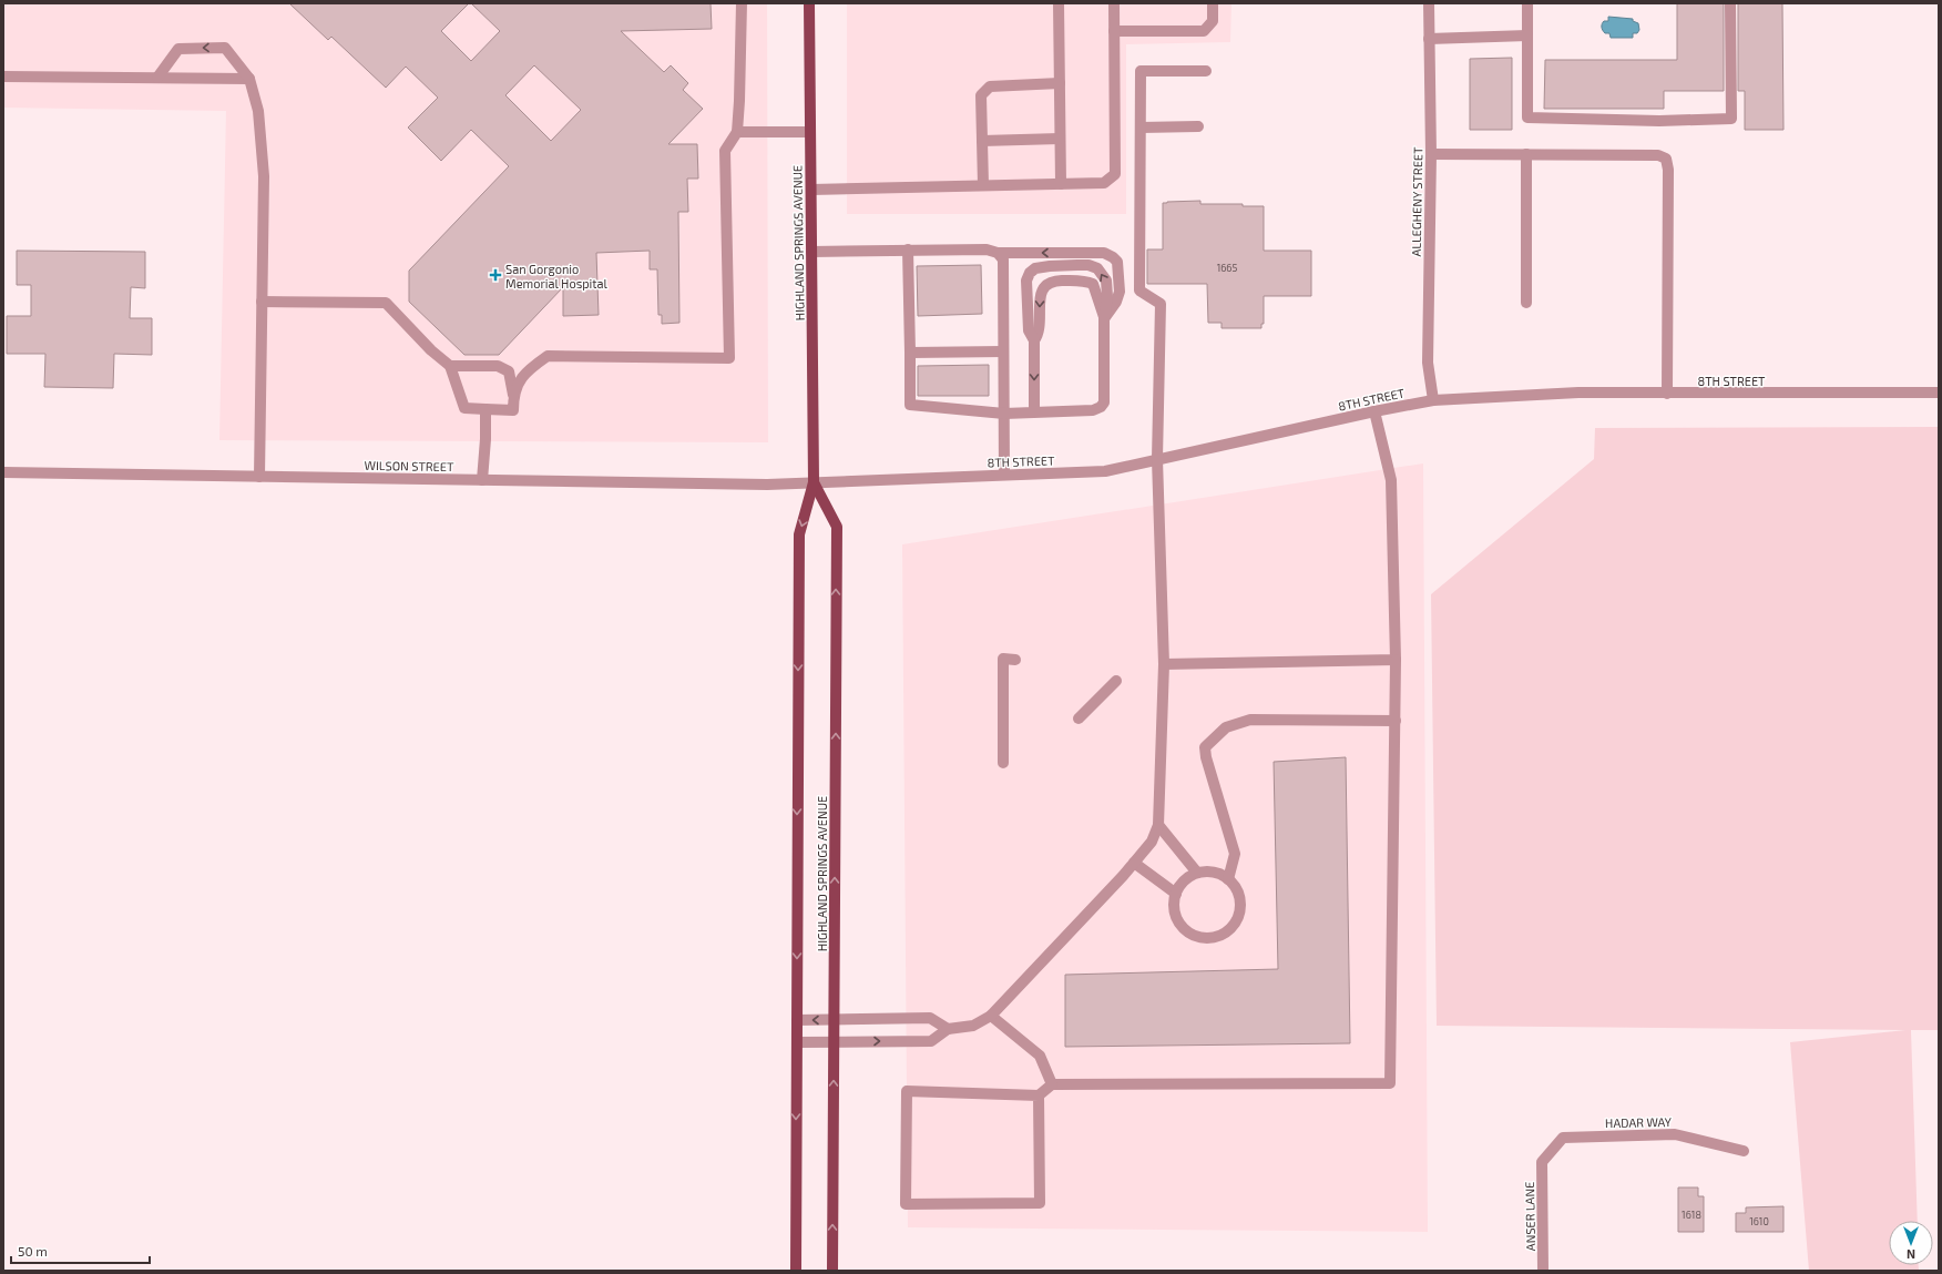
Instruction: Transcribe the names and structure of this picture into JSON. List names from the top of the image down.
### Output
{
  "streets": {
    "main road": ["HIGHLAND SPRINGS AVENUE"],
    "street": [
      "ALLEGHENY STREET",
      "8TH STREET",
      "WILSON STREET",
      "HADAR WAY",
      "ANSER LANE"
    ]
  },
  "crossings": [
    ["ALLEGHENY STREET", "8TH STREET"],
    ["HIGHLAND SPRINGS AVENUE", "8TH STREET"],
    ["HIGHLAND SPRINGS AVENUE", "WILSON STREET"],
    ["8TH STREET", "WILSON STREET"],
    ["HADAR WAY", "ANSER LANE"]
  ],
  "places": {
    "health": ["San Gorgonio Memorial Hospital"]
  },
  "house_numbers": ["1665", "1618", "1610"],
  "scale_bar": "50 m",
  "north": "bottom"
}
